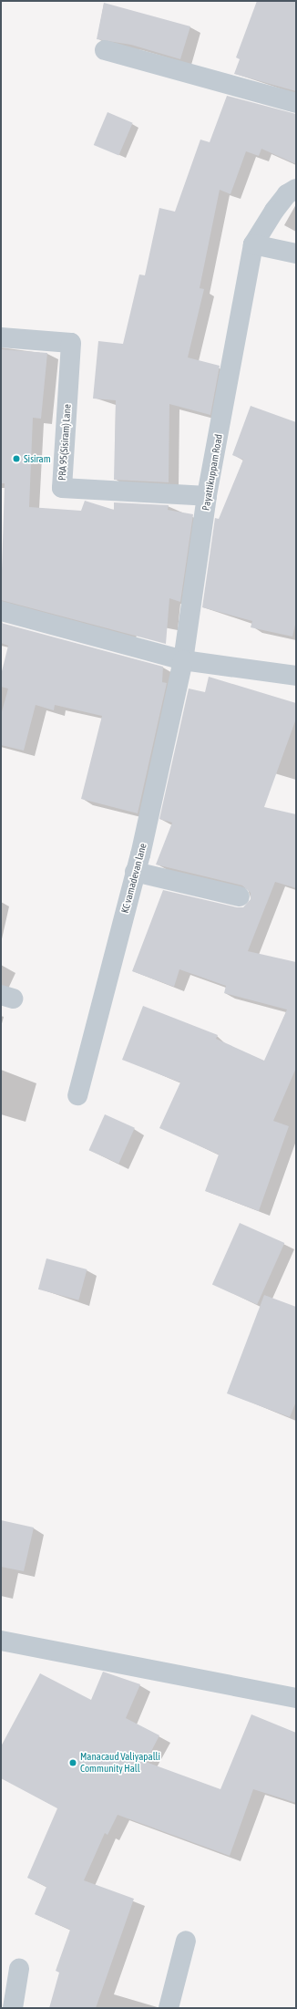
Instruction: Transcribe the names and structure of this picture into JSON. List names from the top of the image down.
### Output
{
  "streets": {
    "street": ["PRA 95(Sisiram) Lane", "Payattikuppam Road", "KC vamadevan lane"]
  },
  "crossings": [
    ["PRA 95(Sisiram) Lane", "Payattikuppam Road"],
    ["Payattikuppam Road", "KC vamadevan lane"]
  ],
  "places": ["Sisiram", "Manacaud Valiyapalli Community Hall"]
}
